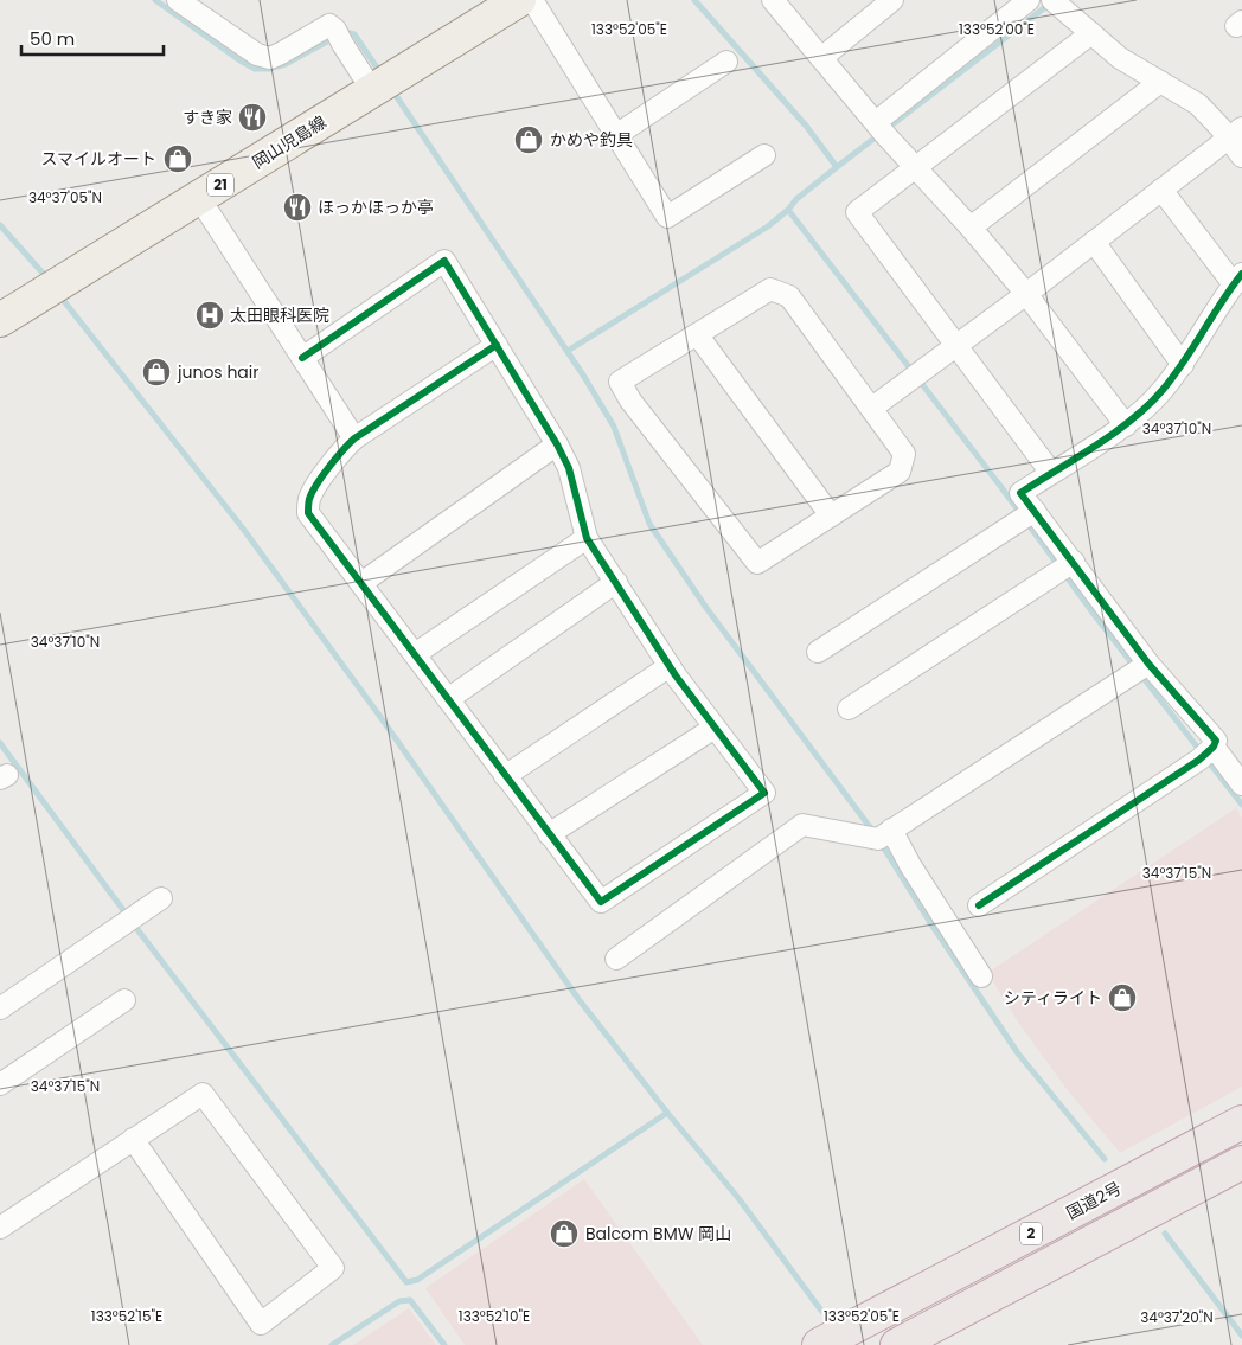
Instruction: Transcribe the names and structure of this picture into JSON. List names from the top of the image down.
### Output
{
  "streets": {
    "highway": ["国道2号", "2"],
    "main road": ["岡山児島線", "21"]
  },
  "places": {
    "restaurant": ["すき家", "ほっかほっか亭"],
    "shop": [
      "かめや釣具",
      "スマイルオート",
      "junos hair",
      "シティライト",
      "Balcom BMW 岡山"
    ],
    "hospital": ["太田眼科医院"]
  },
  "scale_bar": "50 m",
  "coordinates": [
    "133°52'05\"E",
    "133°52'00\"E",
    "34°37'05\"N",
    "34°37'10\"N",
    "34°37'15\"N",
    "133°52'15\"E",
    "133°52'10\"E",
    "34°37'20\"N"
  ]
}
